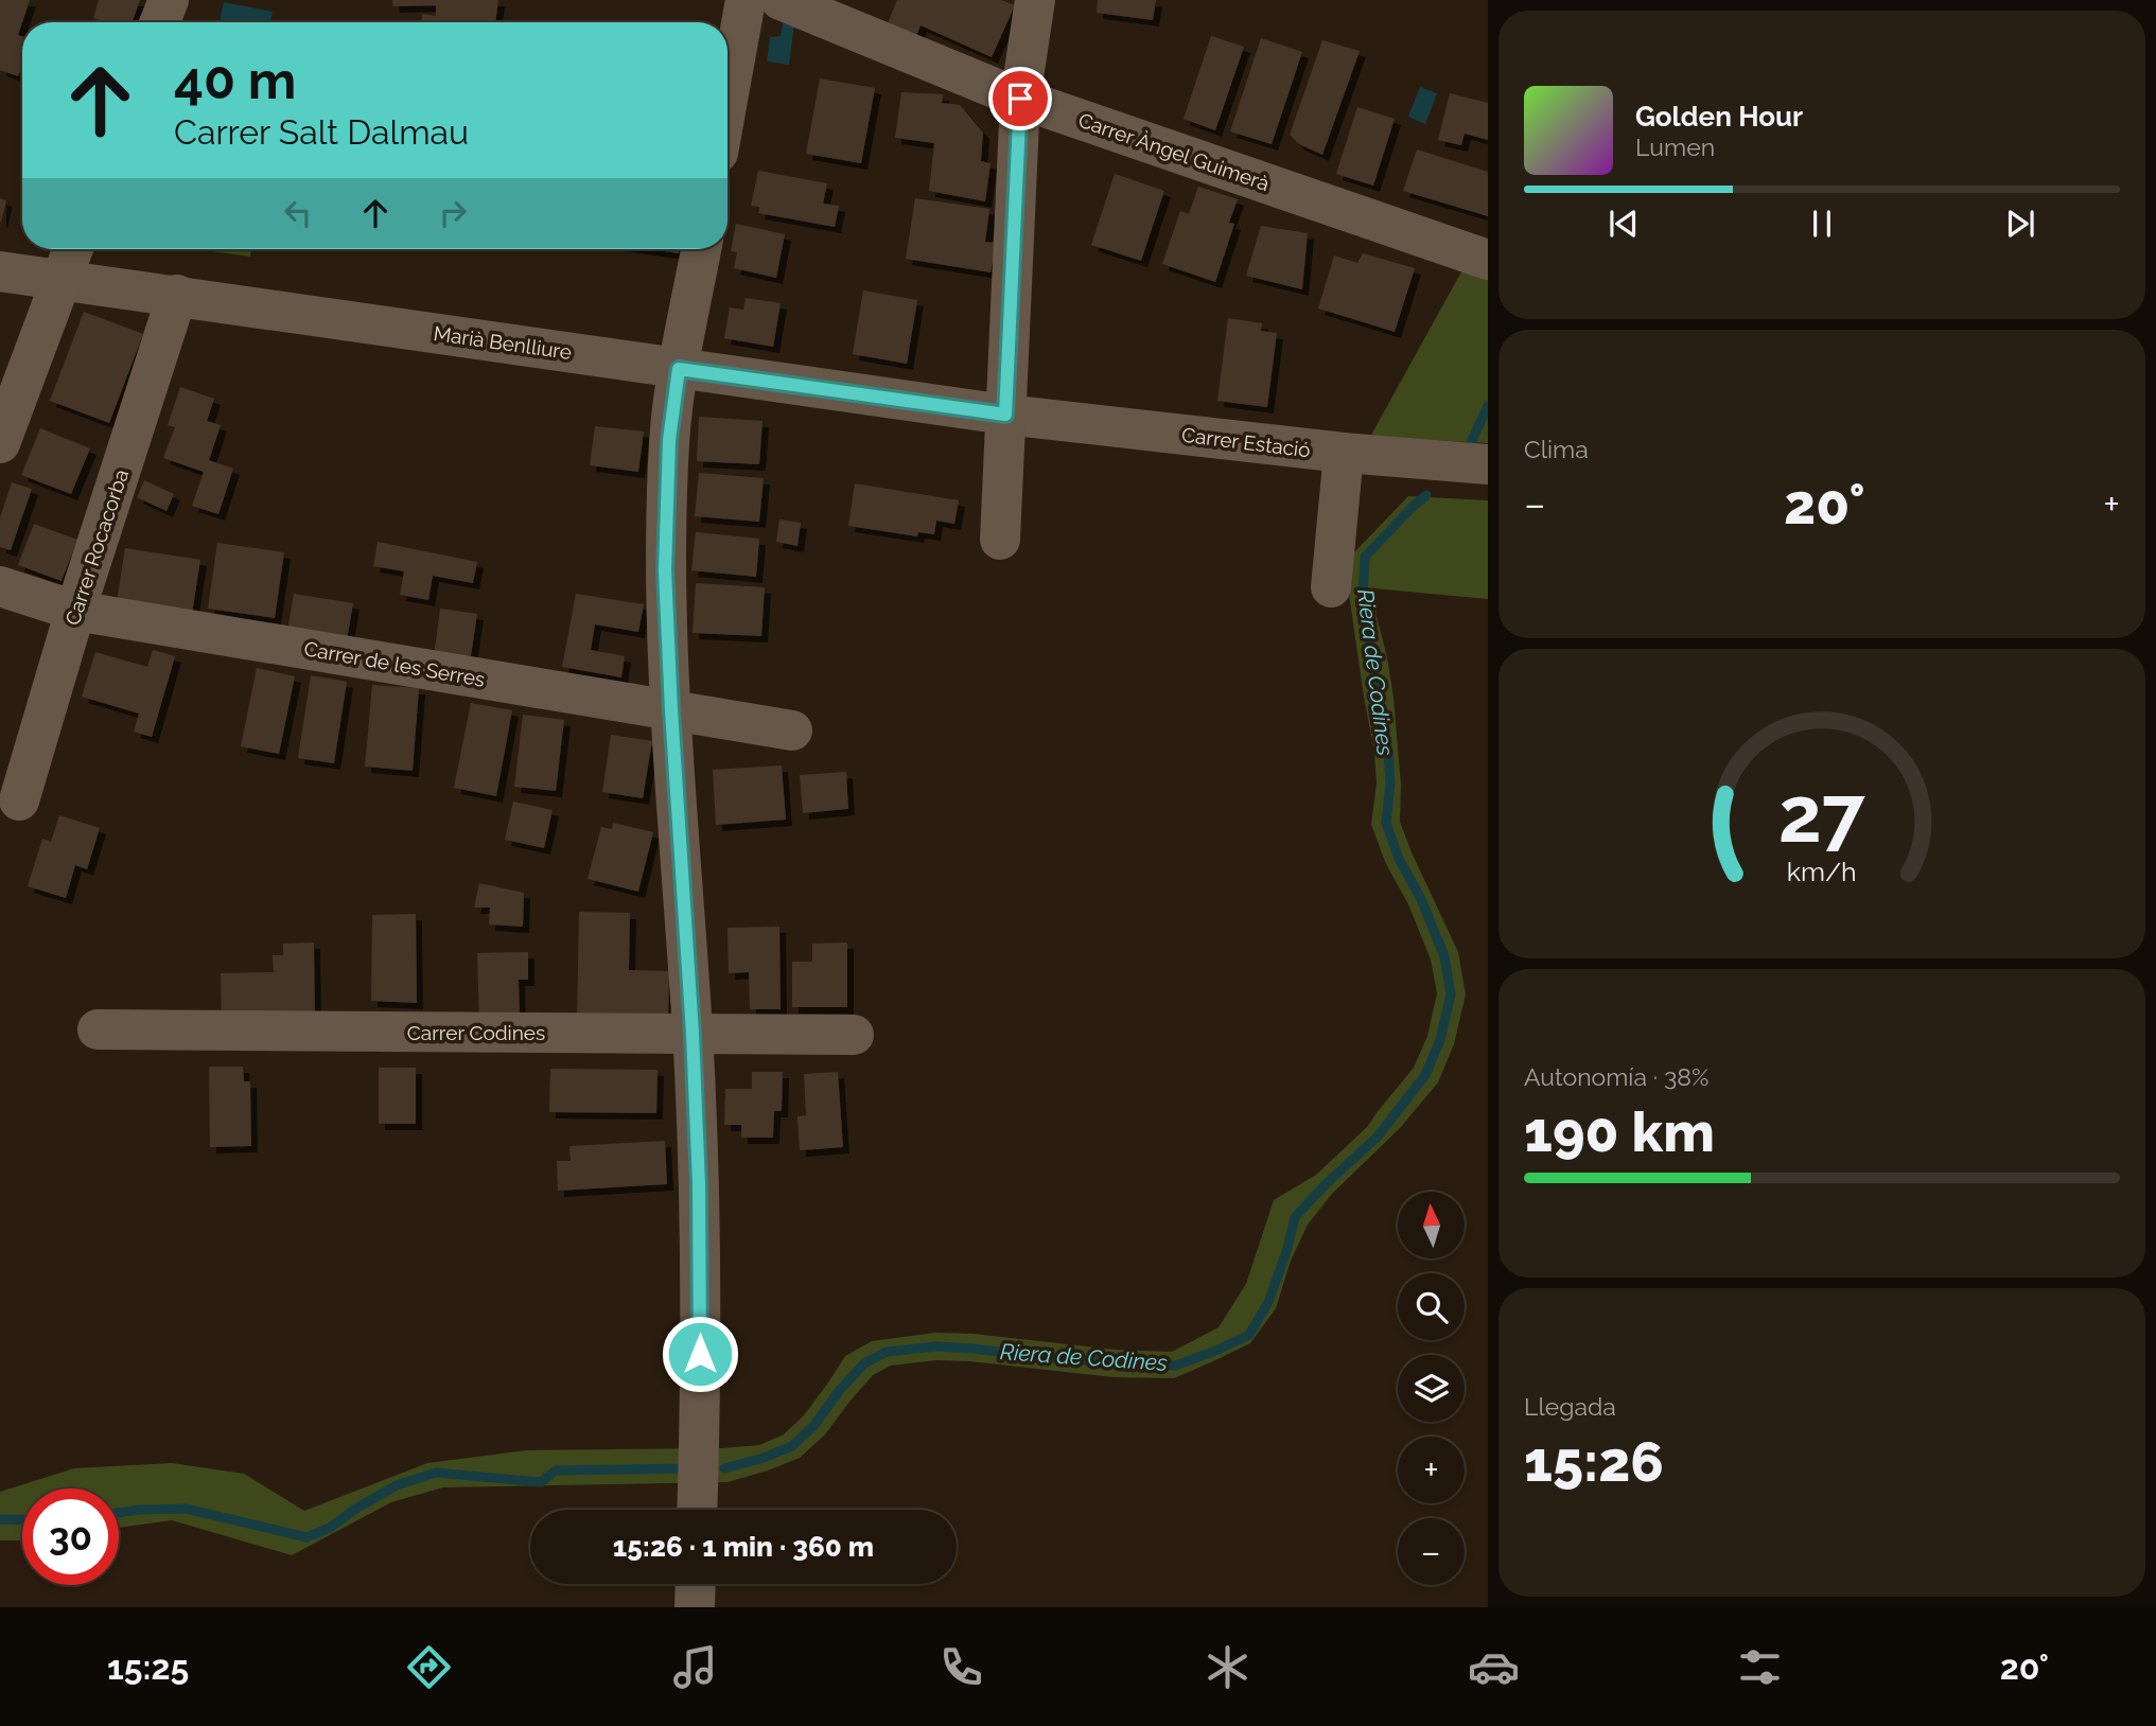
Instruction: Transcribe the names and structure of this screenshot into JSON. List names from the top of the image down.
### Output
{
  "streets": {
    "street": [
      "Carrer Àngel Guimerà",
      "Marià Benlliure",
      "Carrer Estació",
      "Carrer Rocacorba",
      "Carrer de les Serres",
      "Carrer Codines"
    ]
  },
  "crossings": [
    ["Marià Benlliure", "Carrer Estació"],
    ["Marià Benlliure", "Carrer Rocacorba"],
    ["Carrer Rocacorba", "Carrer de les Serres"]
  ],
  "water": ["Riera de Codines"],
  "north": "top",
  "page": {
    "turn": ["40 m", "Carrer Salt Dalmau"],
    "song": ["Golden Hour", "Lumen"],
    "tile": [
      "Clima",
      ["Autonomía · 38%", "190 km"],
      ["Llegada", "15:26"]
    ],
    "heat": ["−", "20°", "+"],
    "map_buttons": ["+", "−"],
    "limit": "30",
    "trip": "15:26 · 1 min · 360 m",
    "tabs": ["15:25", "20°"],
    "gauge": ["27", "km/h"]
  }
}
